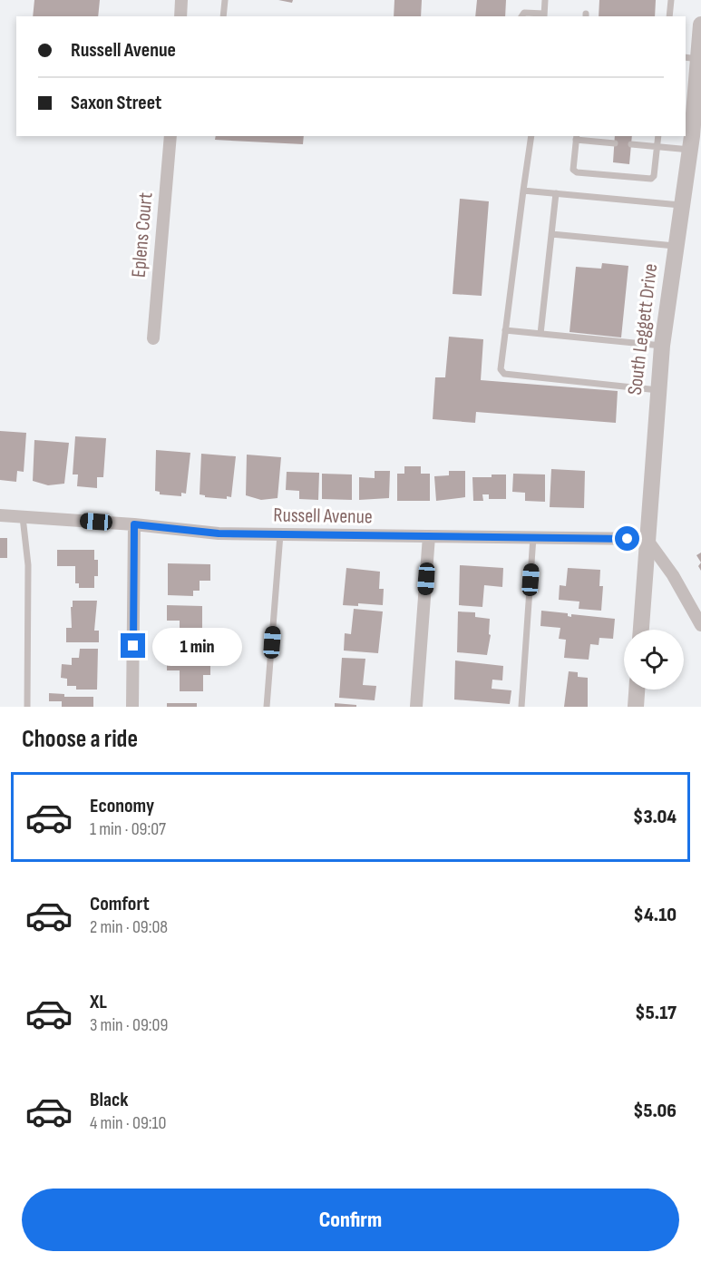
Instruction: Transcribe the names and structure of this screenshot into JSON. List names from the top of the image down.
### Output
{
  "streets": {
    "street": ["Eplens Court", "South Leggett Drive", "Russell Avenue"]
  },
  "crossings": [
    ["South Leggett Drive", "Russell Avenue"]
  ],
  "page": {
    "banner": ["Russell Avenue", "Saxon Street"],
    "bubble": "1 min",
    "heading": "Choose a ride",
    "list": [
      {
        "name": "Economy",
        "note": "1 min · 09:07",
        "value": "$3.04"
      },
      {
        "name": "Comfort",
        "note": "2 min · 09:08",
        "value": "$4.10"
      },
      {
        "name": "XL",
        "note": "3 min · 09:09",
        "value": "$5.17"
      },
      {
        "name": "Black",
        "note": "4 min · 09:10",
        "value": "$5.06"
      }
    ],
    "buttons": "Confirm"
  }
}
